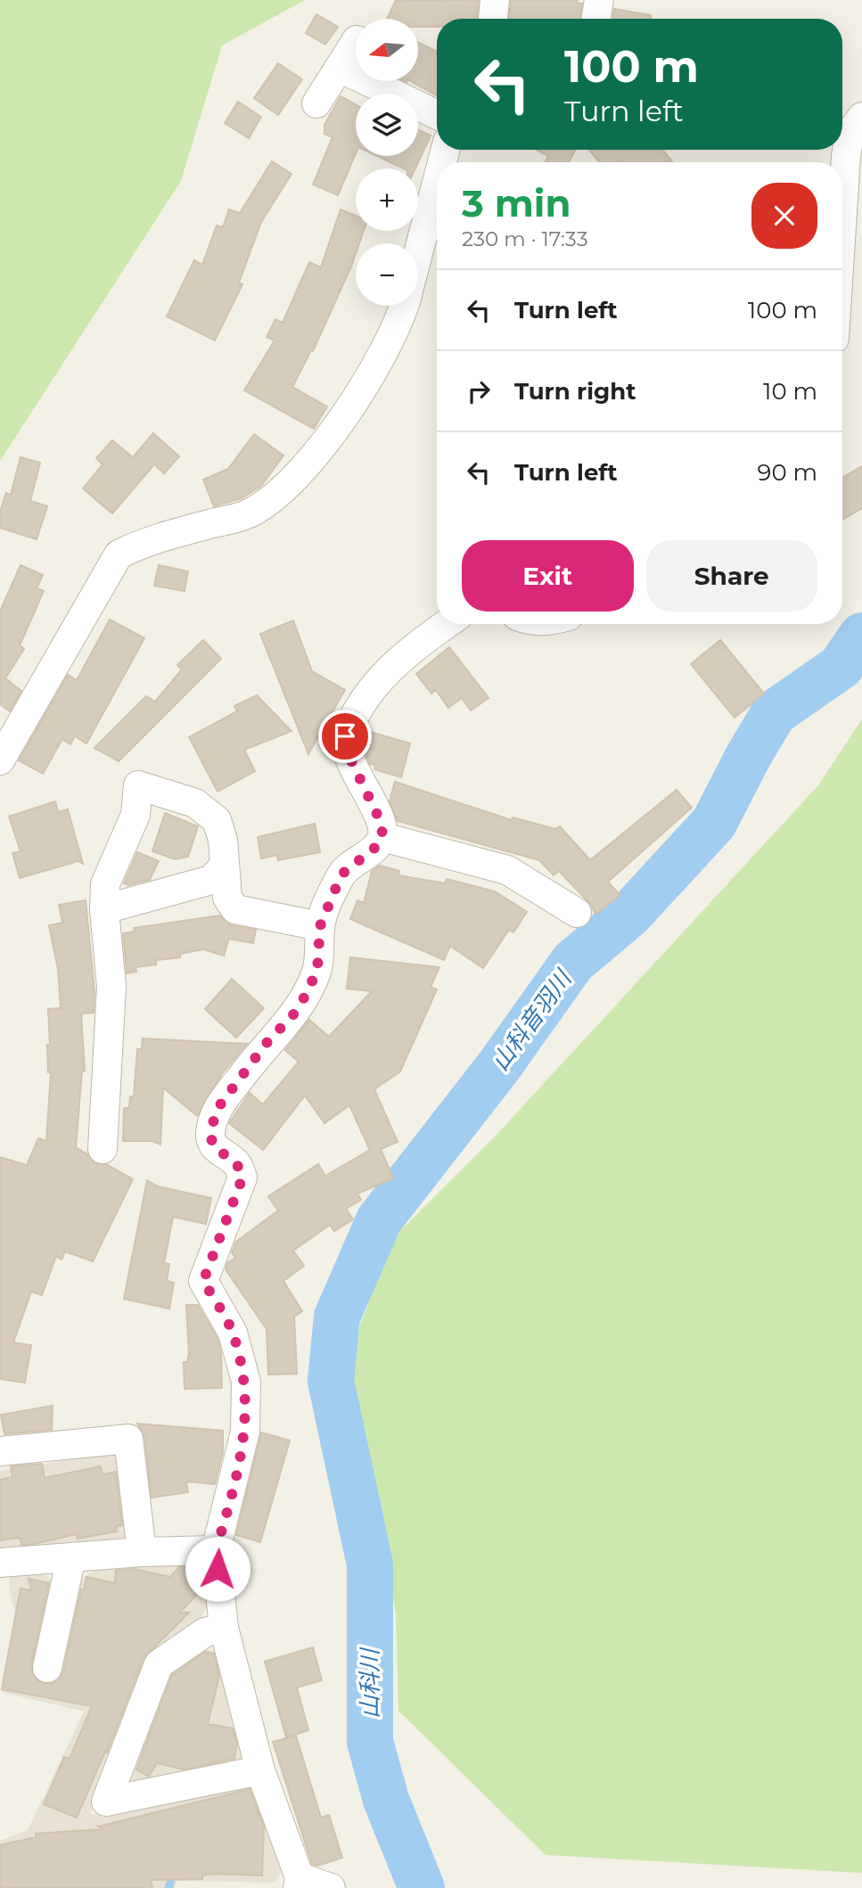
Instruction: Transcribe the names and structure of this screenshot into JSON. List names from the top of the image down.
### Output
{
  "water": ["山科音羽川", "山科川"],
  "north": "left",
  "page": {
    "map_buttons": ["+", "−"],
    "turn": ["100 m", "Turn left"],
    "heading": ["3 min", "230 m · 17:33"],
    "list": [
      {
        "name": "Turn left",
        "value": "100 m"
      },
      {
        "name": "Turn right",
        "value": "10 m"
      },
      {
        "name": "Turn left",
        "value": "90 m"
      }
    ],
    "buttons": ["Exit", "Share"]
  }
}
